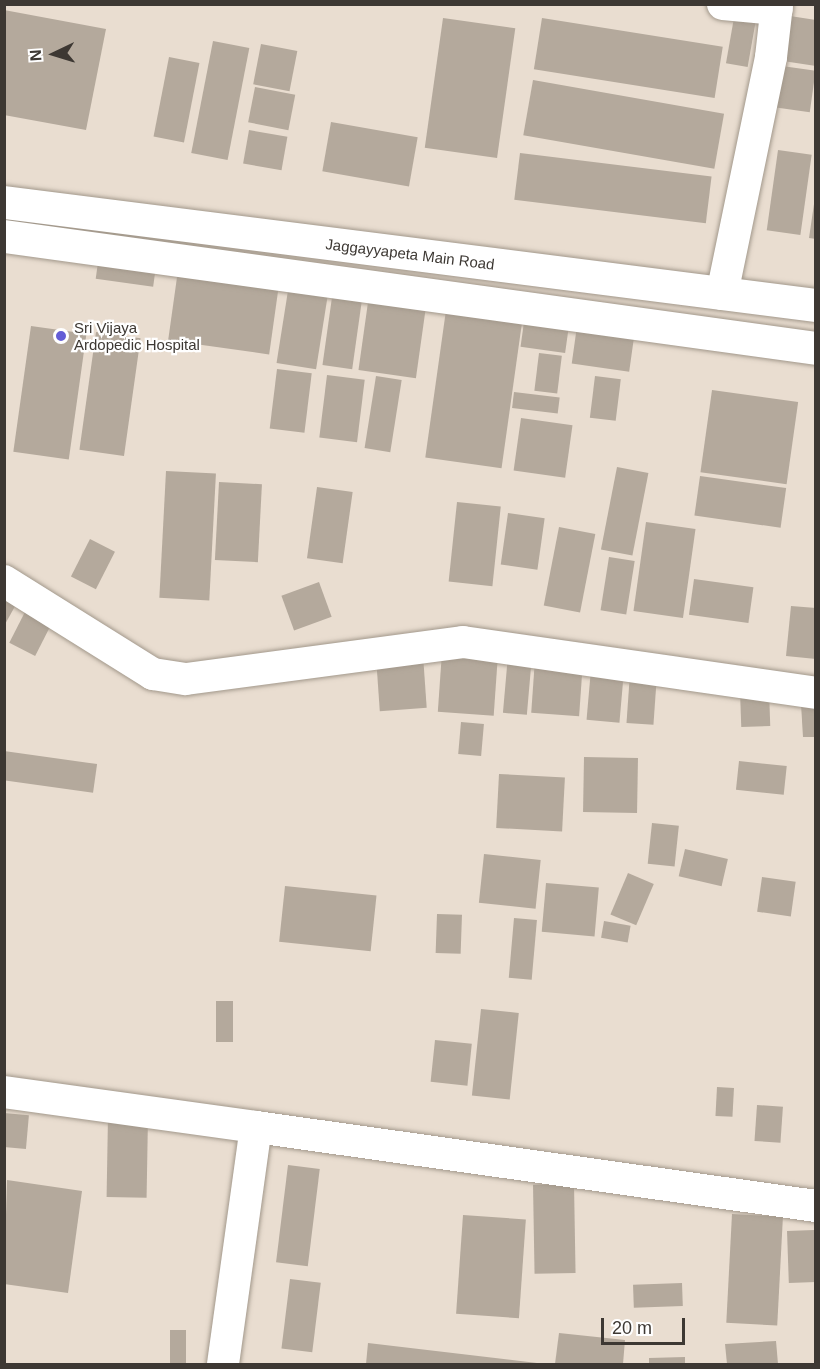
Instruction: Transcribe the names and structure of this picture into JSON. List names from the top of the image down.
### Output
{
  "streets": {
    "main road": ["Jaggayyapeta Main Road"]
  },
  "places": ["Sri Vijaya Ardopedic Hospital"],
  "scale_bar": "20 m",
  "north": "left"
}
